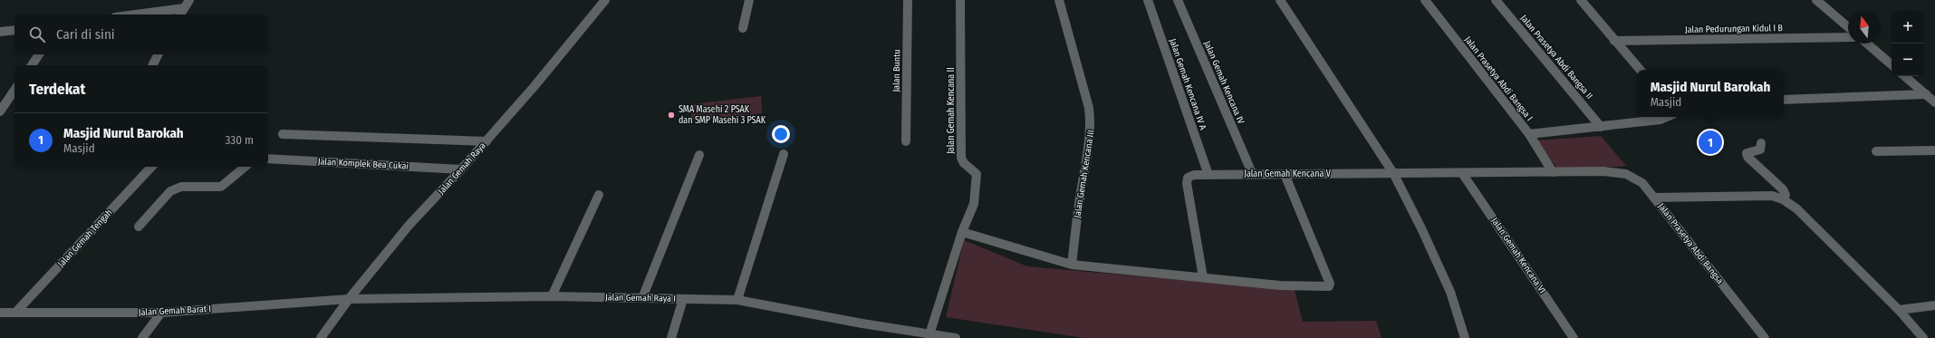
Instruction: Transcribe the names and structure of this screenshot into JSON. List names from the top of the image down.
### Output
{
  "streets": {
    "street": [
      "Jalan Pedurungan Kidul I B",
      "Jalan Prasetya Abdi Bangsa II",
      "Jalan Buntu",
      "Jalan Prasetya Abdi Bangsa I",
      "Jalan Gemah Kencana IV",
      "Jalan Gemah Kencana IV A",
      "Jalan Gemah Kencana II",
      "Jalan Komplek Bea Cukai",
      "Jalan Gemah Raya",
      "Jalan Gemah Kencana III",
      "Jalan Gemah Kencana V",
      "Jalan Gemah Tengah",
      "Jalan Prasetya Abdi Bangsa",
      "Jalan Gemah Kencana VI",
      "Jalan Gemah Raya I",
      "Jalan Gemah Barat I"
    ]
  },
  "crossings": [
    ["Jalan Prasetya Abdi Bangsa I", "Jalan Gemah Kencana V"],
    ["Jalan Gemah Kencana IV", "Jalan Gemah Kencana V"],
    ["Jalan Gemah Kencana IV A", "Jalan Gemah Kencana V"],
    ["Jalan Gemah Kencana II", "Jalan Gemah Raya I"],
    ["Jalan Komplek Bea Cukai", "Jalan Gemah Raya"],
    ["Jalan Gemah Raya", "Jalan Gemah Raya I"],
    ["Jalan Gemah Raya", "Jalan Gemah Barat I"],
    ["Jalan Gemah Kencana V", "Jalan Prasetya Abdi Bangsa"],
    ["Jalan Gemah Kencana V", "Jalan Gemah Kencana VI"],
    ["Jalan Gemah Tengah", "Jalan Gemah Barat I"],
    ["Jalan Gemah Raya I", "Jalan Gemah Barat I"]
  ],
  "places": ["SMA Masehi 2 PSAK dan SMP Masehi 3 PSAK"],
  "north": "top",
  "page": {
    "map_buttons": ["+", "−"],
    "search": "Cari di sini",
    "heading": "Terdekat",
    "popup": ["Masjid Nurul Barokah", "Masjid"],
    "list": [
      {
        "mark": "1",
        "name": "Masjid Nurul Barokah",
        "note": "Masjid",
        "value": "330 m"
      }
    ],
    "pins": "1"
  }
}
